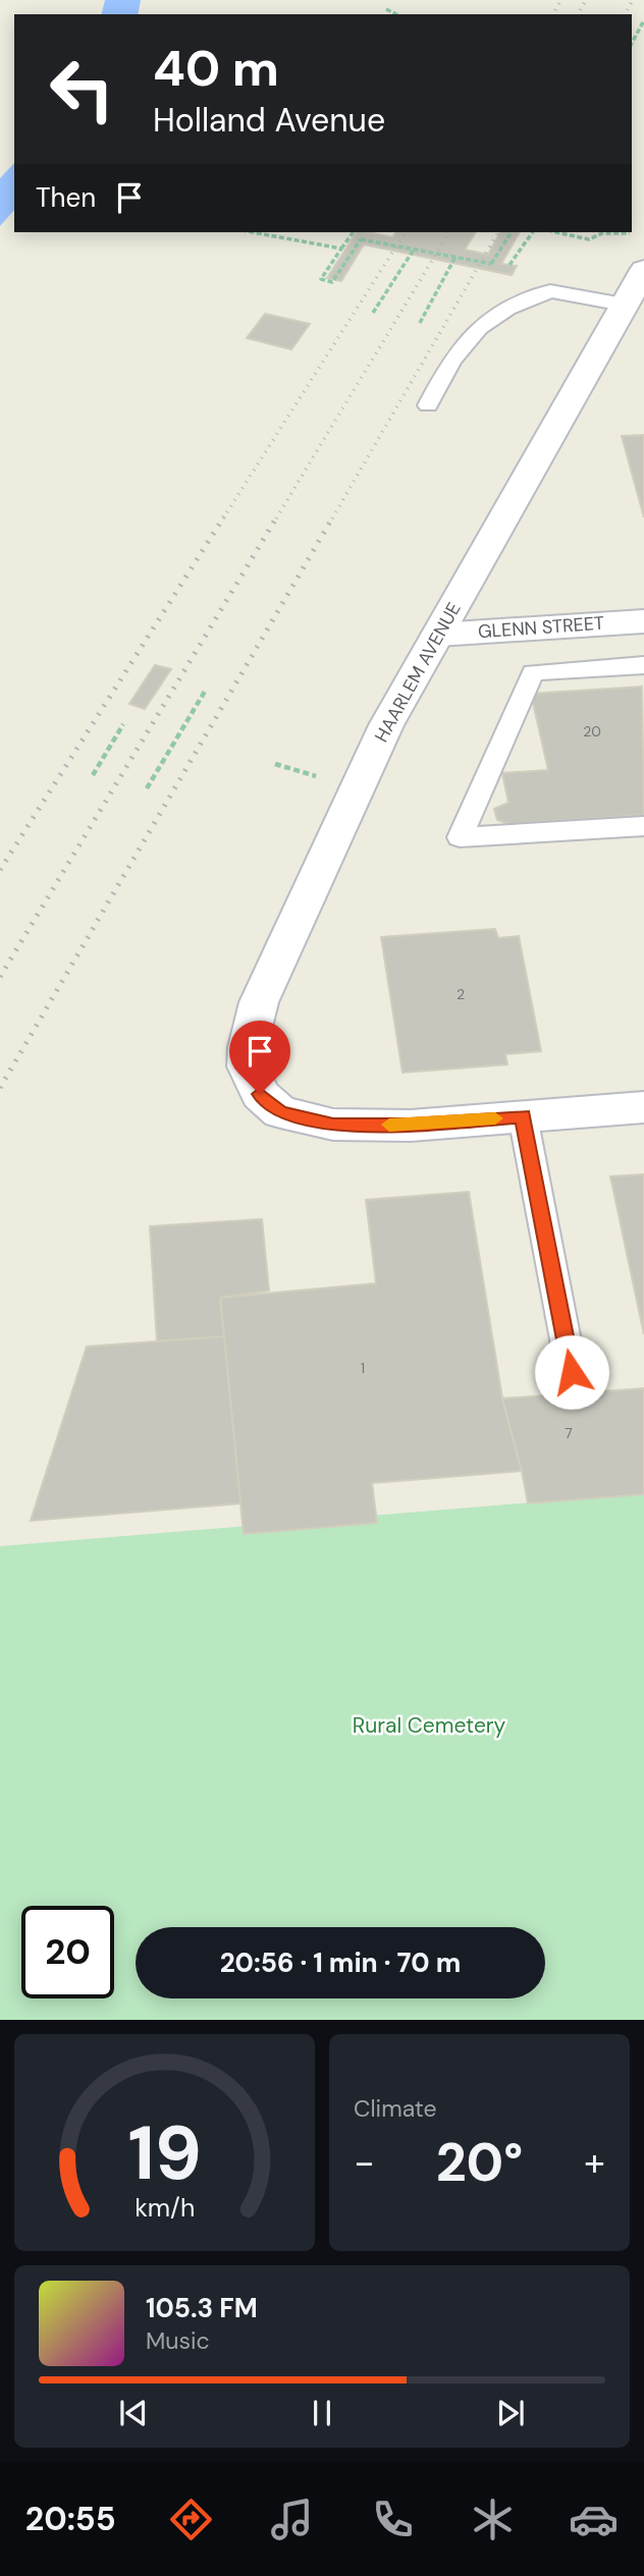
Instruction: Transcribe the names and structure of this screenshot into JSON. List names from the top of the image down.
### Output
{
  "streets": {
    "street": ["GLENN STREET", "HAARLEM AVENUE"]
  },
  "crossings": [
    ["GLENN STREET", "HAARLEM AVENUE"]
  ],
  "parks": ["Rural Cemetery"],
  "house_numbers": [
    "20",
    "2",
    "1",
    "7"
  ],
  "page": {
    "turn": ["40 m", "Holland Avenue"],
    "then": "Then",
    "limit": "20",
    "trip": "20:56 · 1 min · 70 m",
    "tile": "Climate",
    "heat": ["−", "20°", "+"],
    "song": ["105.3 FM", "Music"],
    "tabs": "20:55",
    "gauge": ["19", "km/h"]
  }
}
